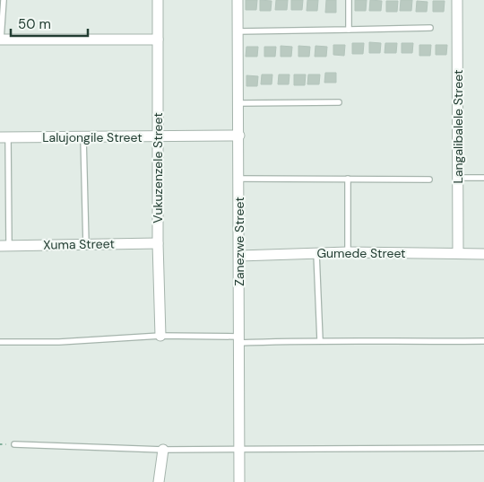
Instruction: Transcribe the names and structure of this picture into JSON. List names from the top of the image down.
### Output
{
  "streets": {
    "street": [
      "Langalibalele Street",
      "Lalujongile Street",
      "Vukuzenzele Street",
      "Zanezwe Street",
      "Xuma Street",
      "Gumede Street"
    ]
  },
  "crossings": [
    ["Langalibalele Street", "Gumede Street"],
    ["Lalujongile Street", "Vukuzenzele Street"],
    ["Lalujongile Street", "Zanezwe Street"],
    ["Vukuzenzele Street", "Xuma Street"],
    ["Zanezwe Street", "Gumede Street"]
  ],
  "scale_bar": "50 m"
}
